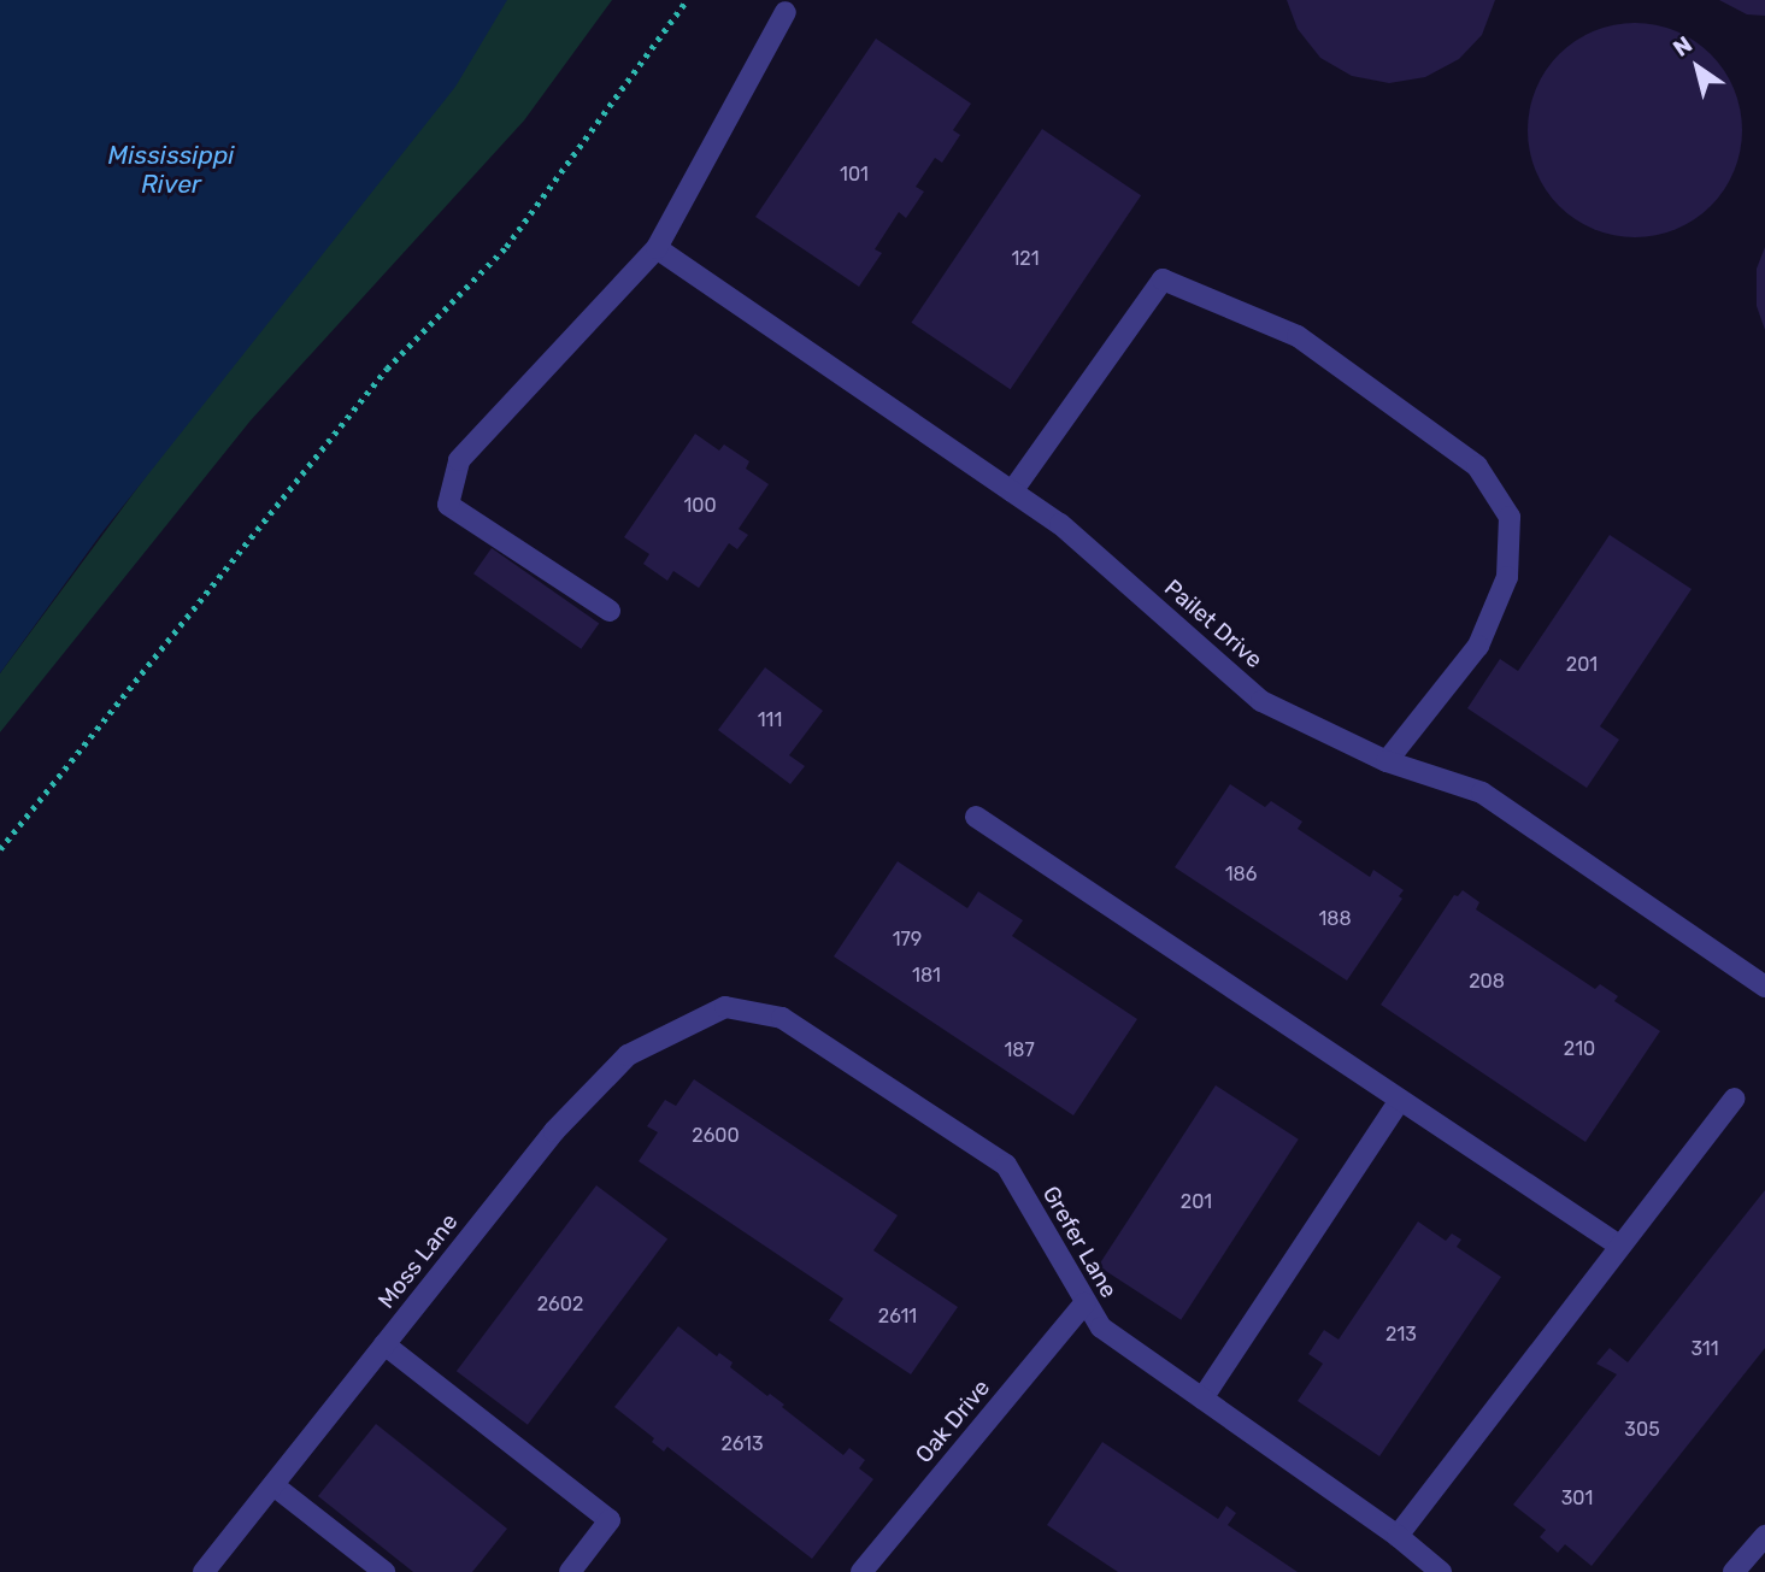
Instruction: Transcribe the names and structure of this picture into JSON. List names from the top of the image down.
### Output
{
  "streets": {
    "street": [
      "Pailet Drive",
      "Grefer Lane",
      "Moss Lane",
      "Oak Drive"
    ]
  },
  "crossings": [
    ["Grefer Lane", "Moss Lane"],
    ["Grefer Lane", "Oak Drive"]
  ],
  "water": ["Mississippi River"],
  "house_numbers": [
    "101",
    "121",
    "100",
    "201",
    "111",
    "186",
    "188",
    "179",
    "181",
    "208",
    "210",
    "187",
    "2600",
    "201",
    "2602",
    "2611",
    "213",
    "311",
    "305",
    "2613",
    "301"
  ],
  "north": "top left"
}
